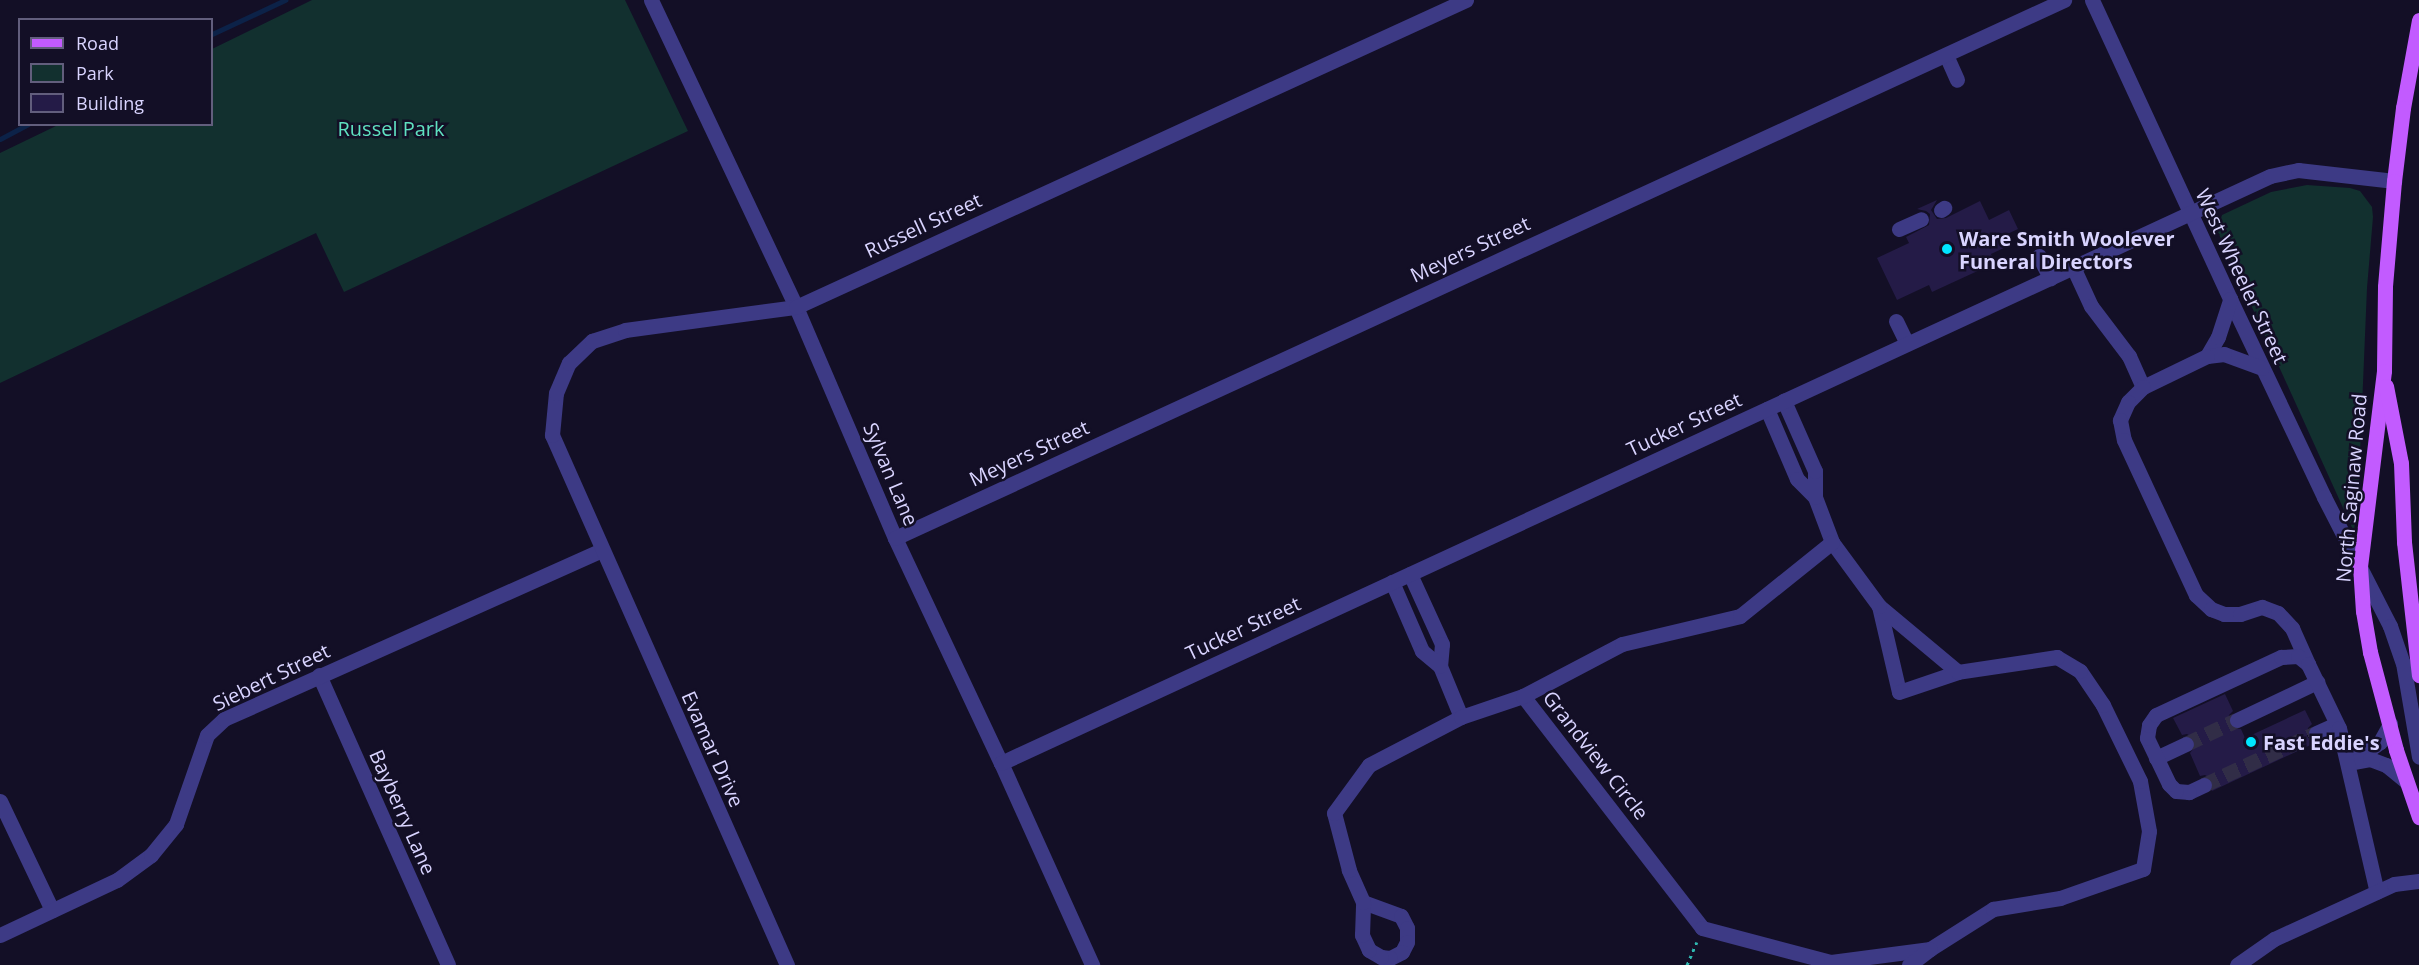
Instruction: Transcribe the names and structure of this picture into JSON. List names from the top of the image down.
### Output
{
  "streets": {
    "main road": ["North Saginaw Road"],
    "street": [
      "Russell Street",
      "Meyers Street",
      "West Wheeler Street",
      "Tucker Street",
      "Sylvan Lane",
      "Siebert Street",
      "Evamar Drive",
      "Grandview Circle",
      "Bayberry Lane"
    ]
  },
  "crossings": [
    ["Russell Street", "Sylvan Lane"],
    ["Russell Street", "Siebert Street"],
    ["Russell Street", "Evamar Drive"],
    ["Meyers Street", "Sylvan Lane"],
    ["West Wheeler Street", "Tucker Street"],
    ["West Wheeler Street", "North Saginaw Road"],
    ["Tucker Street", "Sylvan Lane"],
    ["Tucker Street", "North Saginaw Road"],
    ["Siebert Street", "Evamar Drive"],
    ["Siebert Street", "Bayberry Lane"]
  ],
  "parks": ["Russel Park"],
  "places": ["Ware Smith Woolever Funeral Directors", "Fast Eddie's"],
  "legend": ["Road", "Park", "Building"]
}
